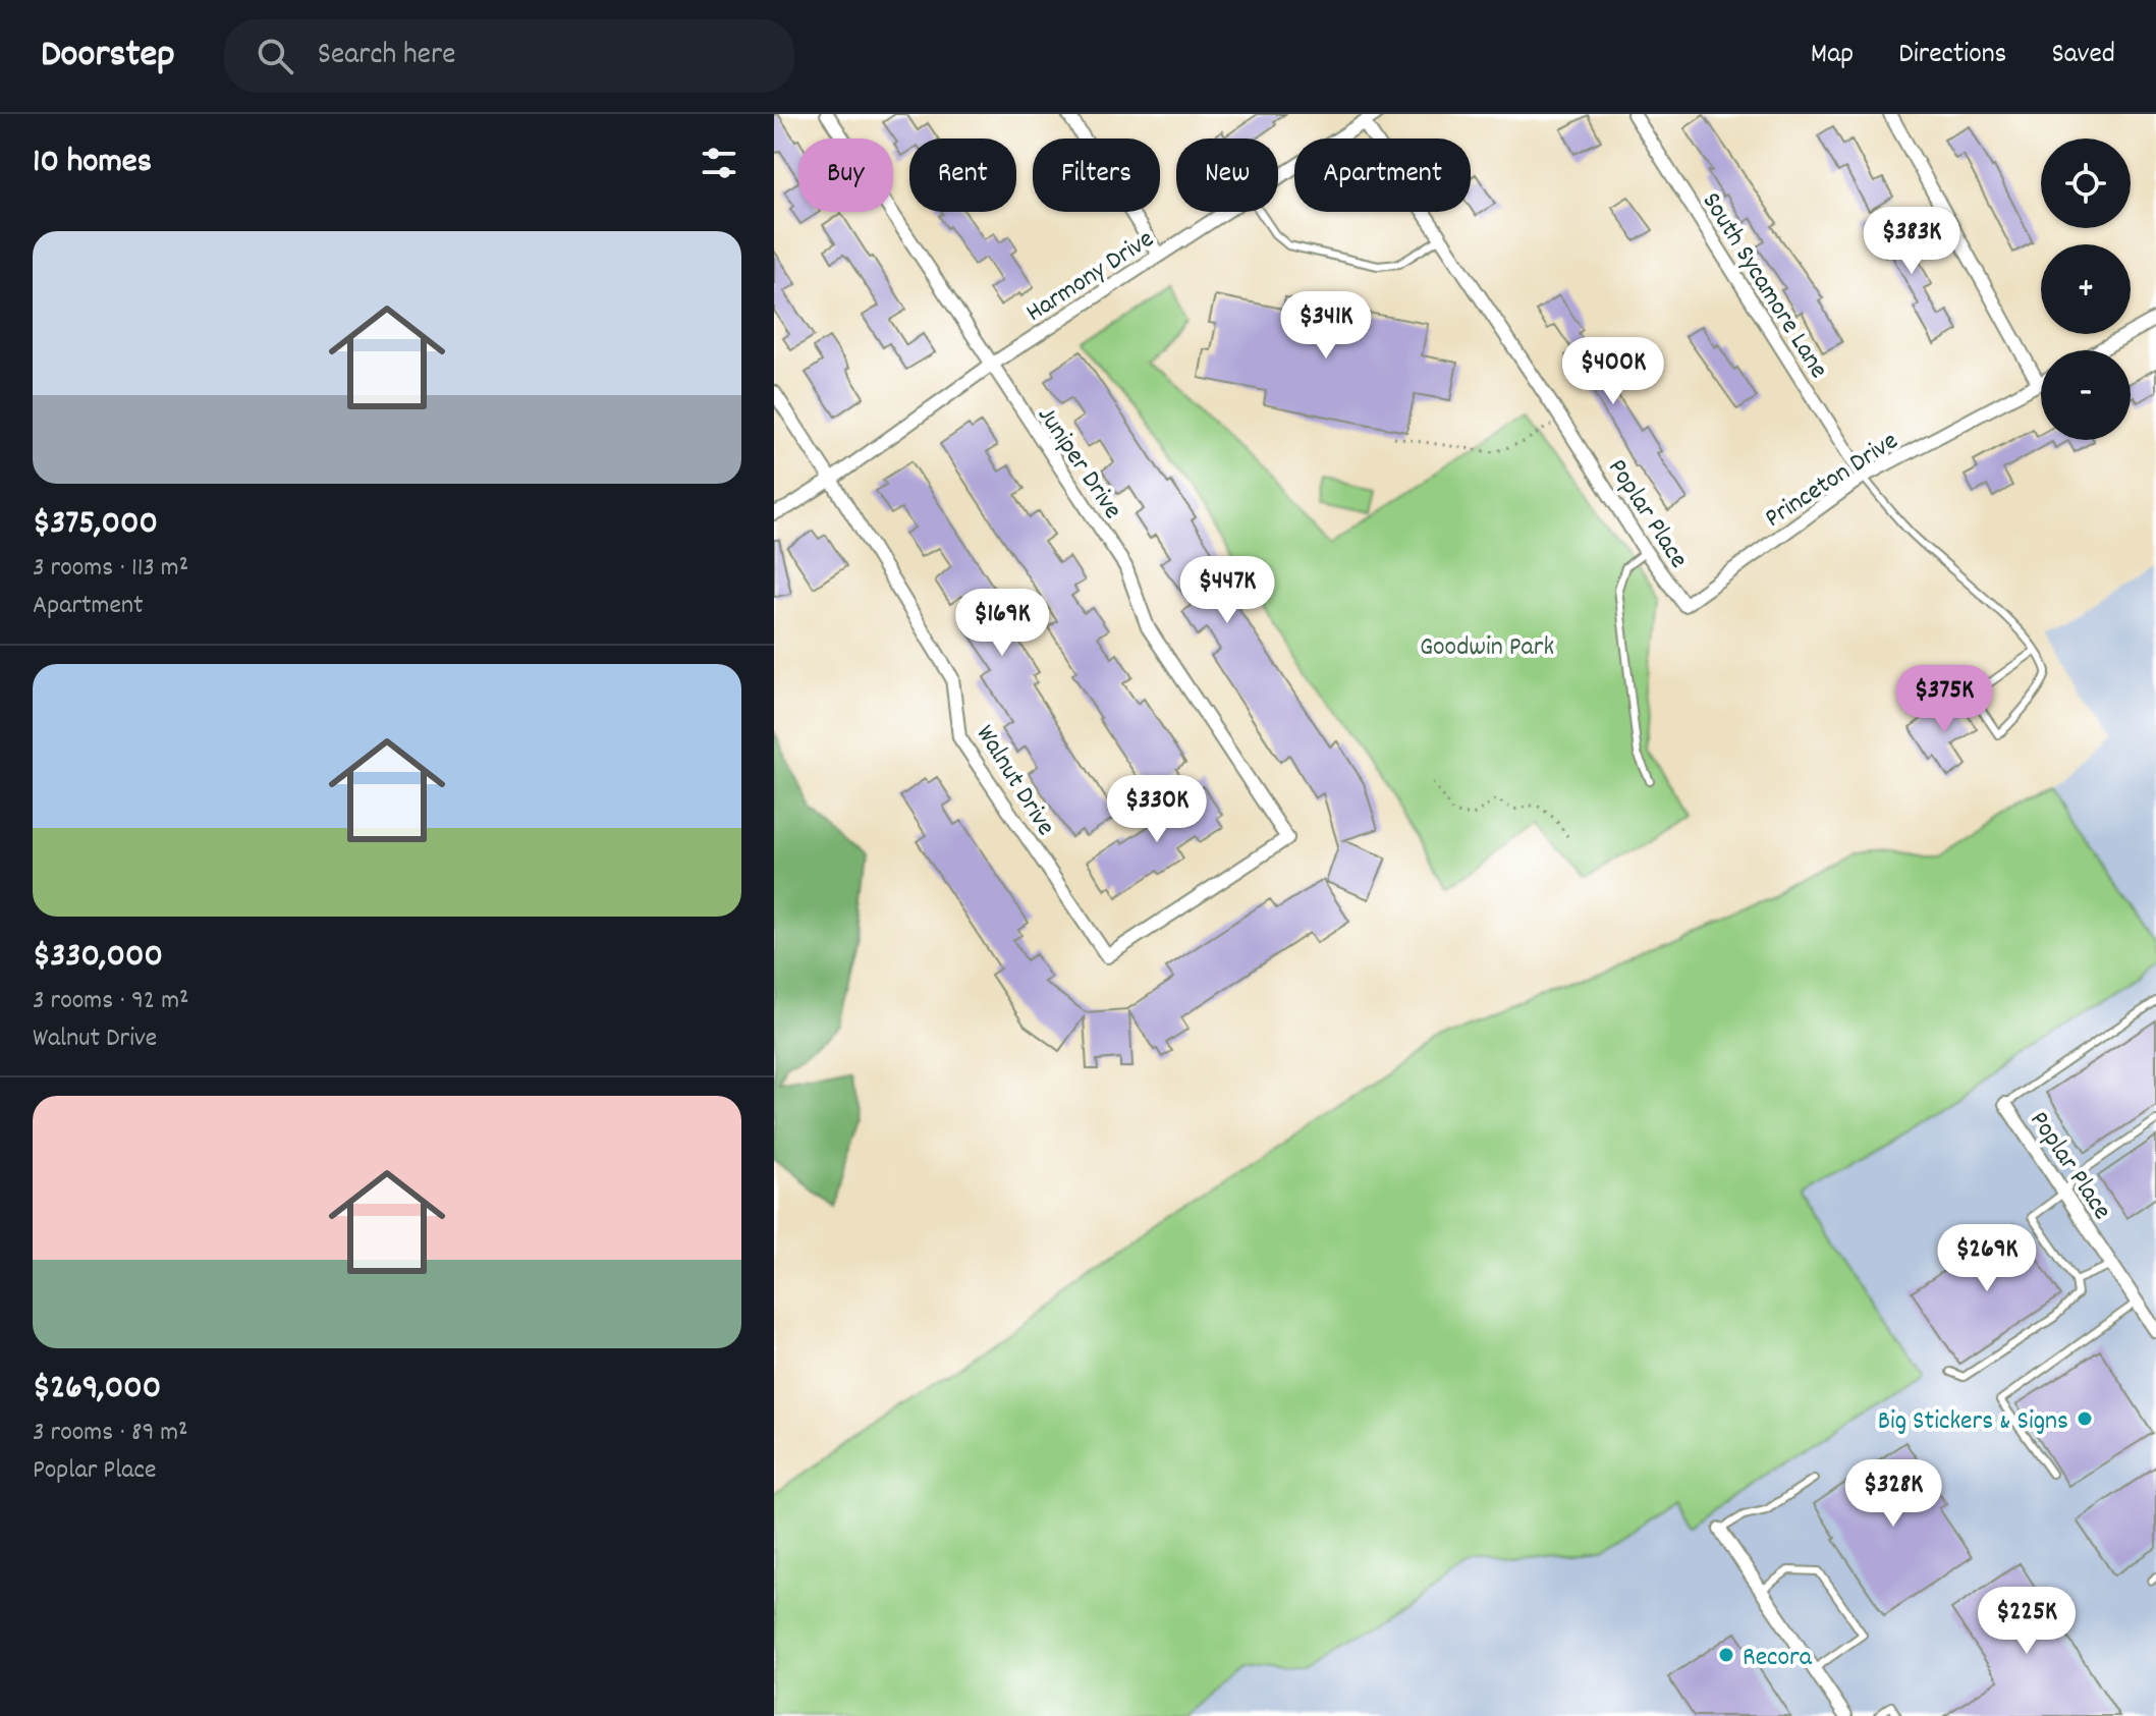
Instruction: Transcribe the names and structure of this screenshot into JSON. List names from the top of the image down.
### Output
{
  "streets": {
    "street": [
      "Harmony Drive",
      "South Sycamore Lane",
      "Juniper Drive",
      "Princeton Drive",
      "Poplar Place",
      "Walnut Drive"
    ]
  },
  "crossings": [
    ["Harmony Drive", "Juniper Drive"],
    ["Harmony Drive", "Poplar Place"],
    ["Harmony Drive", "Walnut Drive"],
    ["South Sycamore Lane", "Princeton Drive"],
    ["Juniper Drive", "Walnut Drive"],
    ["Princeton Drive", "Poplar Place"]
  ],
  "parks": ["Goodwin Park"],
  "places": ["Big Stickers & Signs", "Recora"],
  "page": {
    "header": "Doorstep",
    "search": "Search here",
    "nav": ["Map", "Directions", "Saved"],
    "heading": "10 homes",
    "map_buttons": ["+", "−"],
    "chip": [
      "Buy",
      "Rent",
      "Filters",
      "New",
      "Apartment"
    ],
    "price": [
      "$383K",
      "$341K",
      "$400K",
      "$447K",
      "$169K",
      "$375K",
      "$330K",
      "$269K",
      "$328K",
      "$225K"
    ],
    "list": [
      {
        "name": "$375,000",
        "note": "3 rooms · 113 m² · Apartment"
      },
      {
        "name": "$330,000",
        "note": "3 rooms · 92 m² · Walnut Drive"
      },
      {
        "name": "$269,000",
        "note": "3 rooms · 89 m² · Poplar Place"
      }
    ]
  }
}
